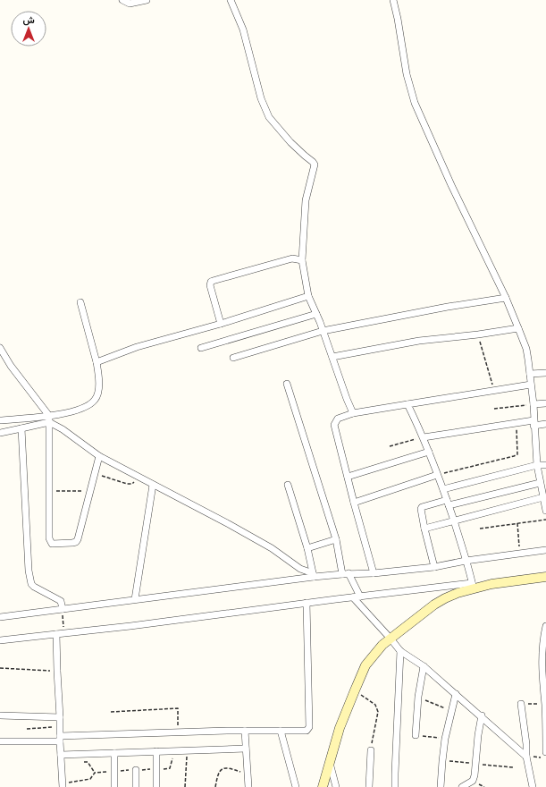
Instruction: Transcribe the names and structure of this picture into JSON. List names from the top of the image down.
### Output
{
  "north": "top"
}
